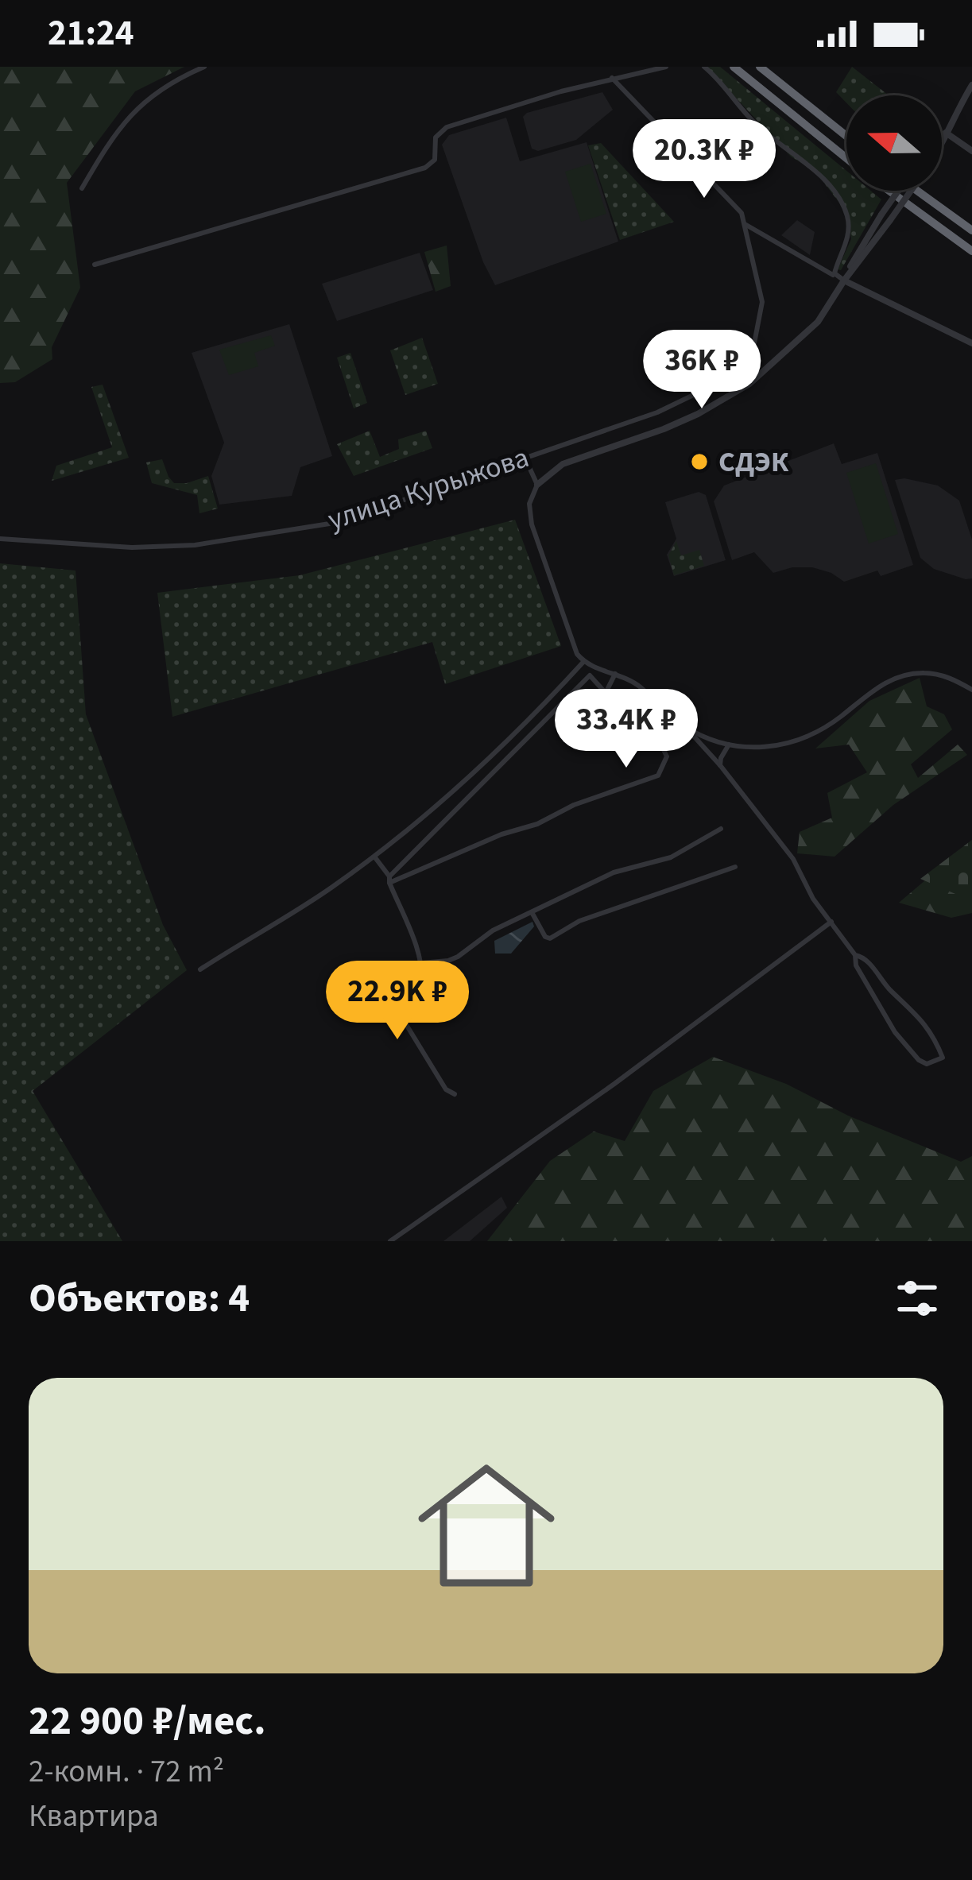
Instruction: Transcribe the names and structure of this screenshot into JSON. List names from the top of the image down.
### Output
{
  "streets": {
    "street": ["улица Курыжова"]
  },
  "places": ["СДЭК"],
  "north": "left",
  "page": {
    "status": "21:24",
    "price": [
      "20.3K ₽",
      "36K ₽",
      "33.4K ₽",
      "22.9K ₽"
    ],
    "heading": "Объектов: 4",
    "list": [
      {
        "name": "22 900 ₽/мес.",
        "note": "2-комн. · 72 m² · Квартира"
      }
    ]
  }
}
